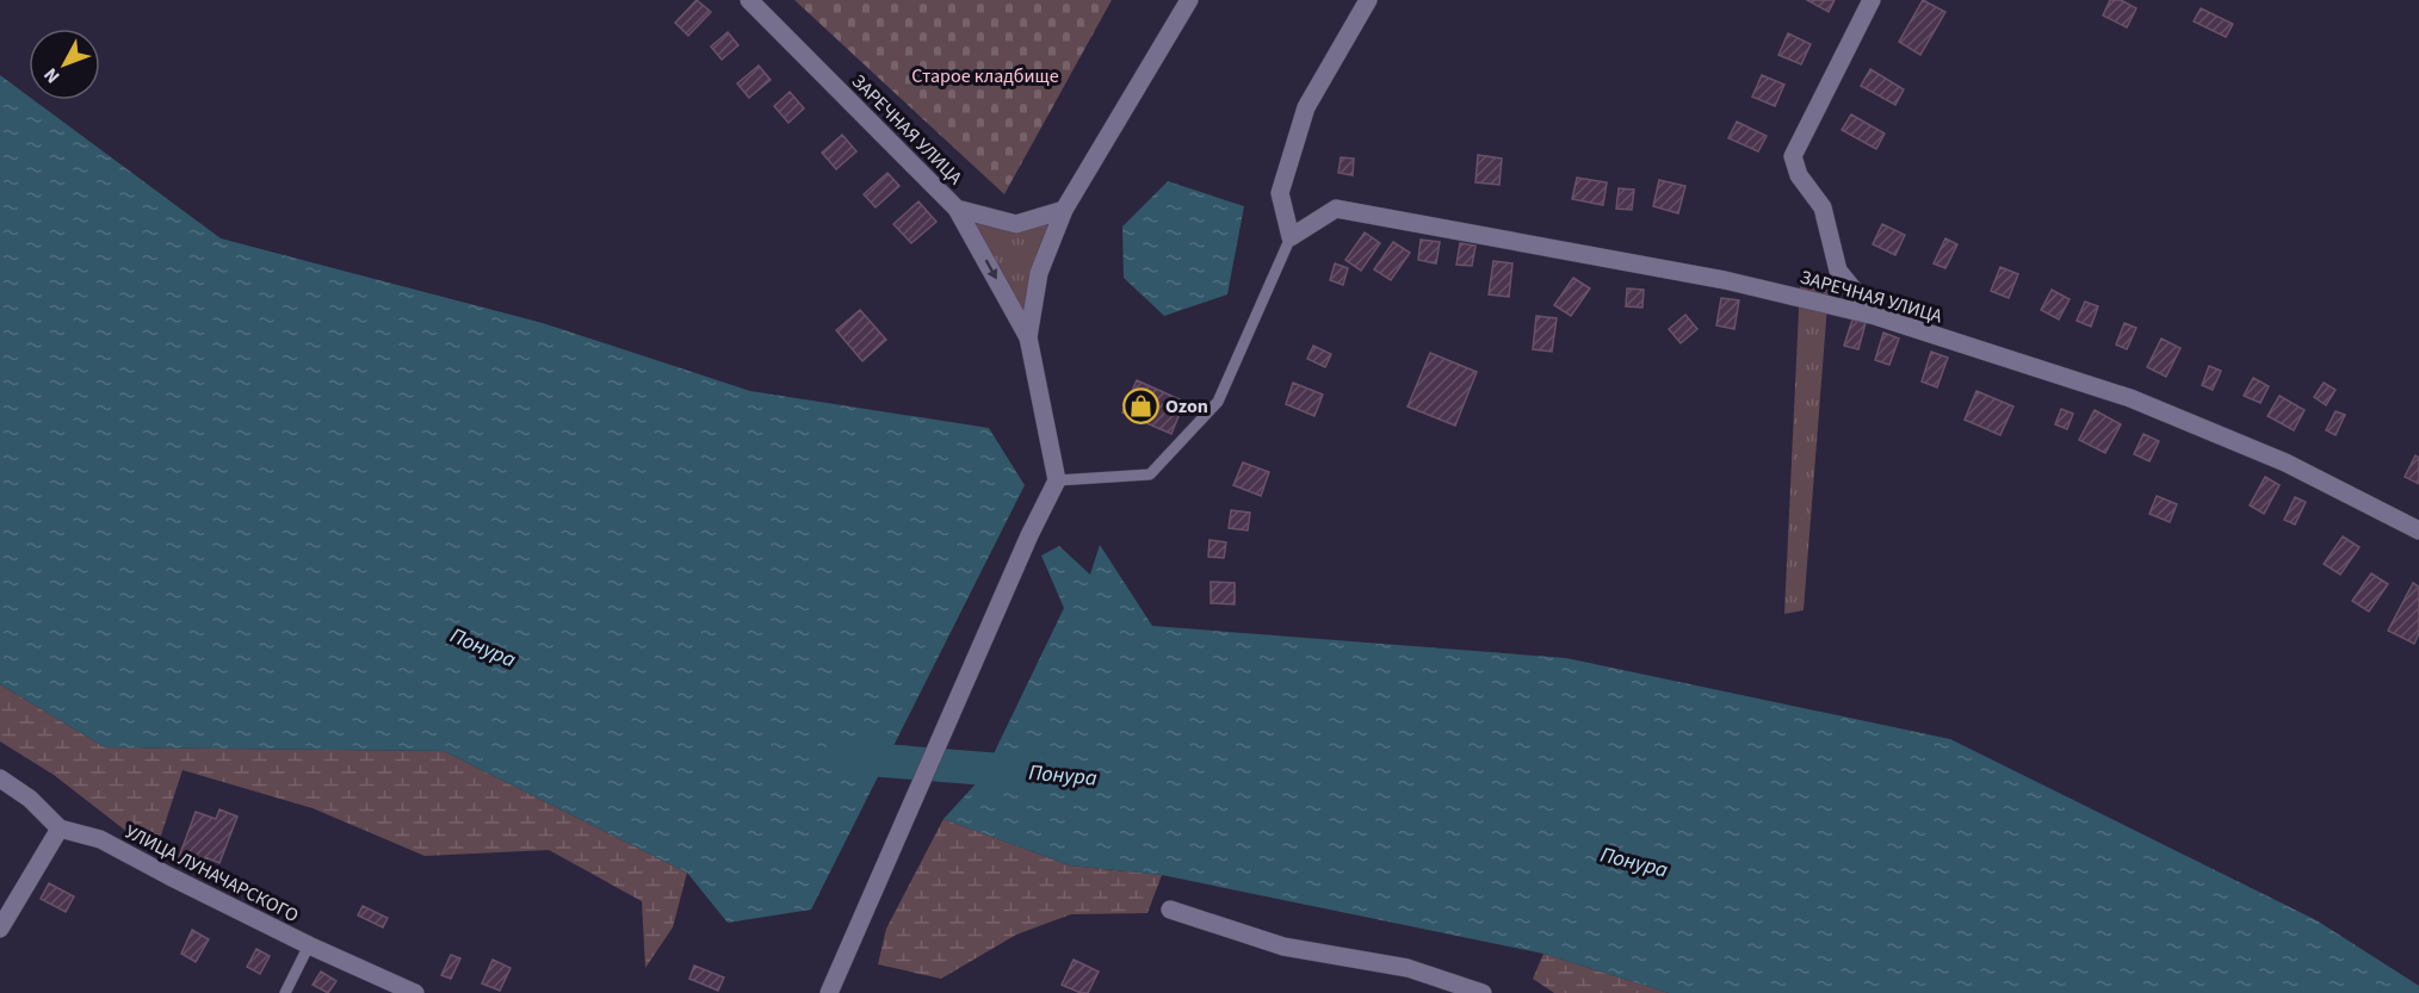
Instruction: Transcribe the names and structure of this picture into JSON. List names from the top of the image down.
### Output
{
  "streets": {
    "street": ["ЗАРЕЧНАЯ УЛИЦА", "УЛИЦА ЛУНАЧАРСКОГО"]
  },
  "water": ["Понура"],
  "parks": ["Старое кладбище"],
  "places": {
    "shop": ["Ozon"]
  },
  "north": "bottom left"
}
